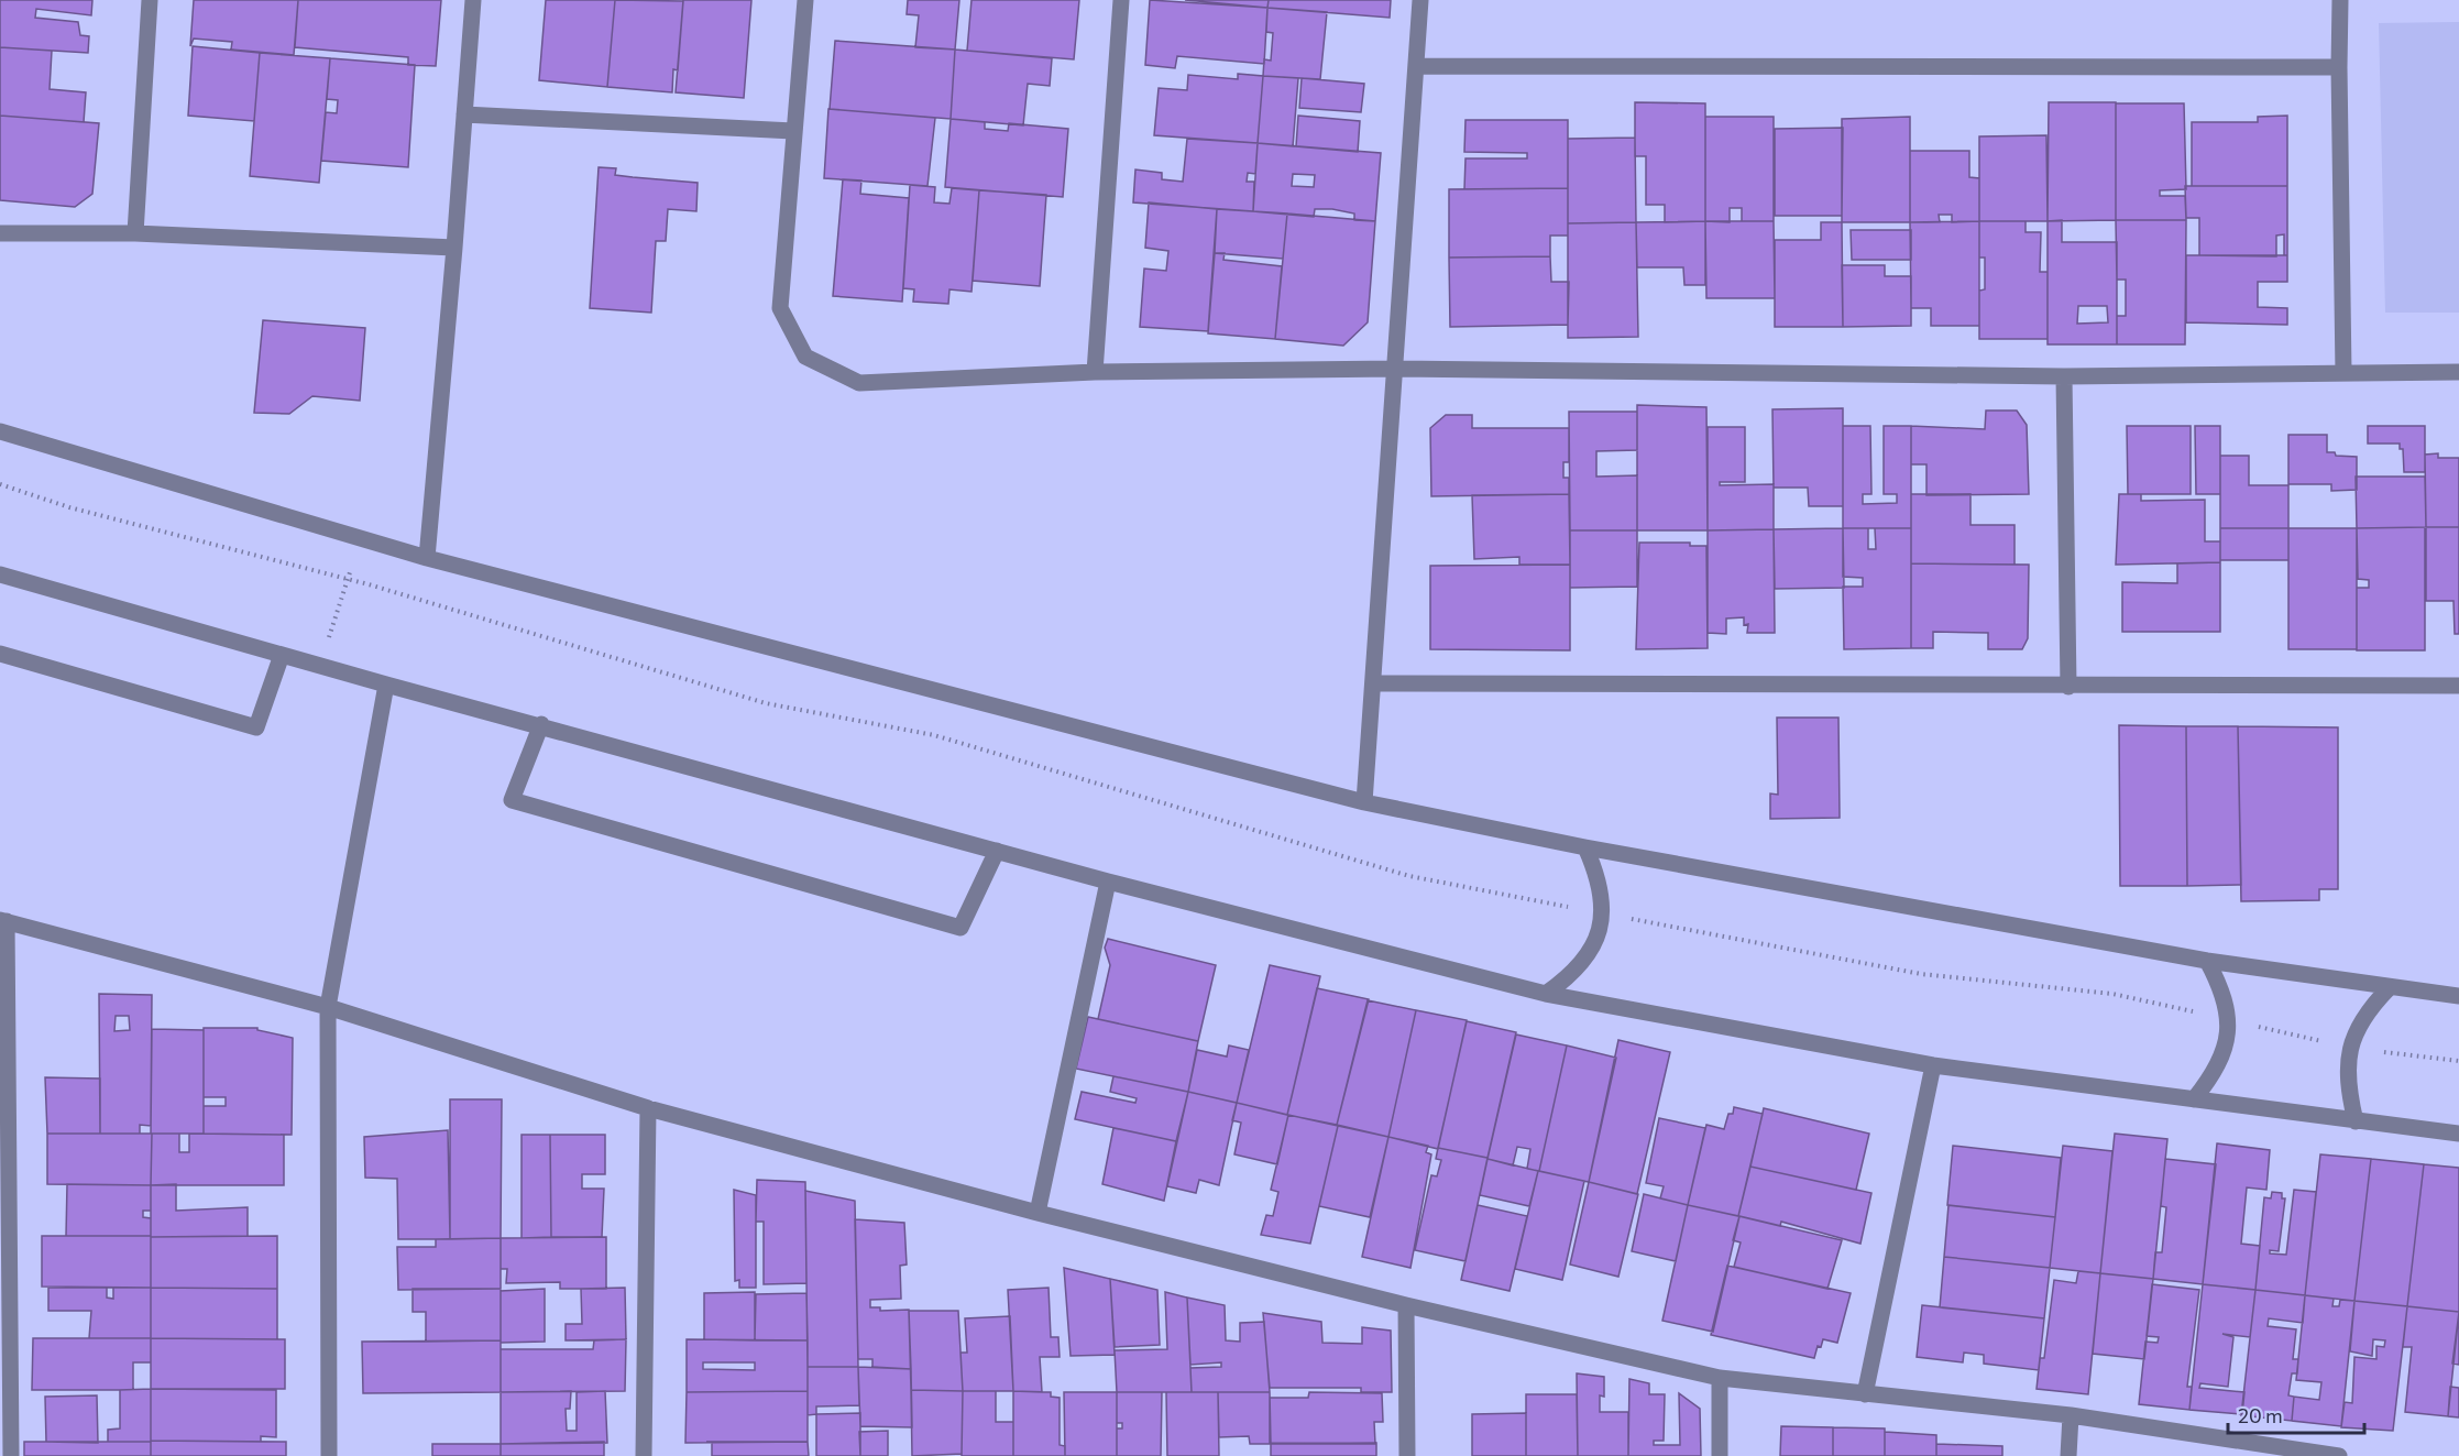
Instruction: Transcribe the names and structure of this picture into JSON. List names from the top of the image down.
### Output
{
  "scale_bar": "20 m"
}
